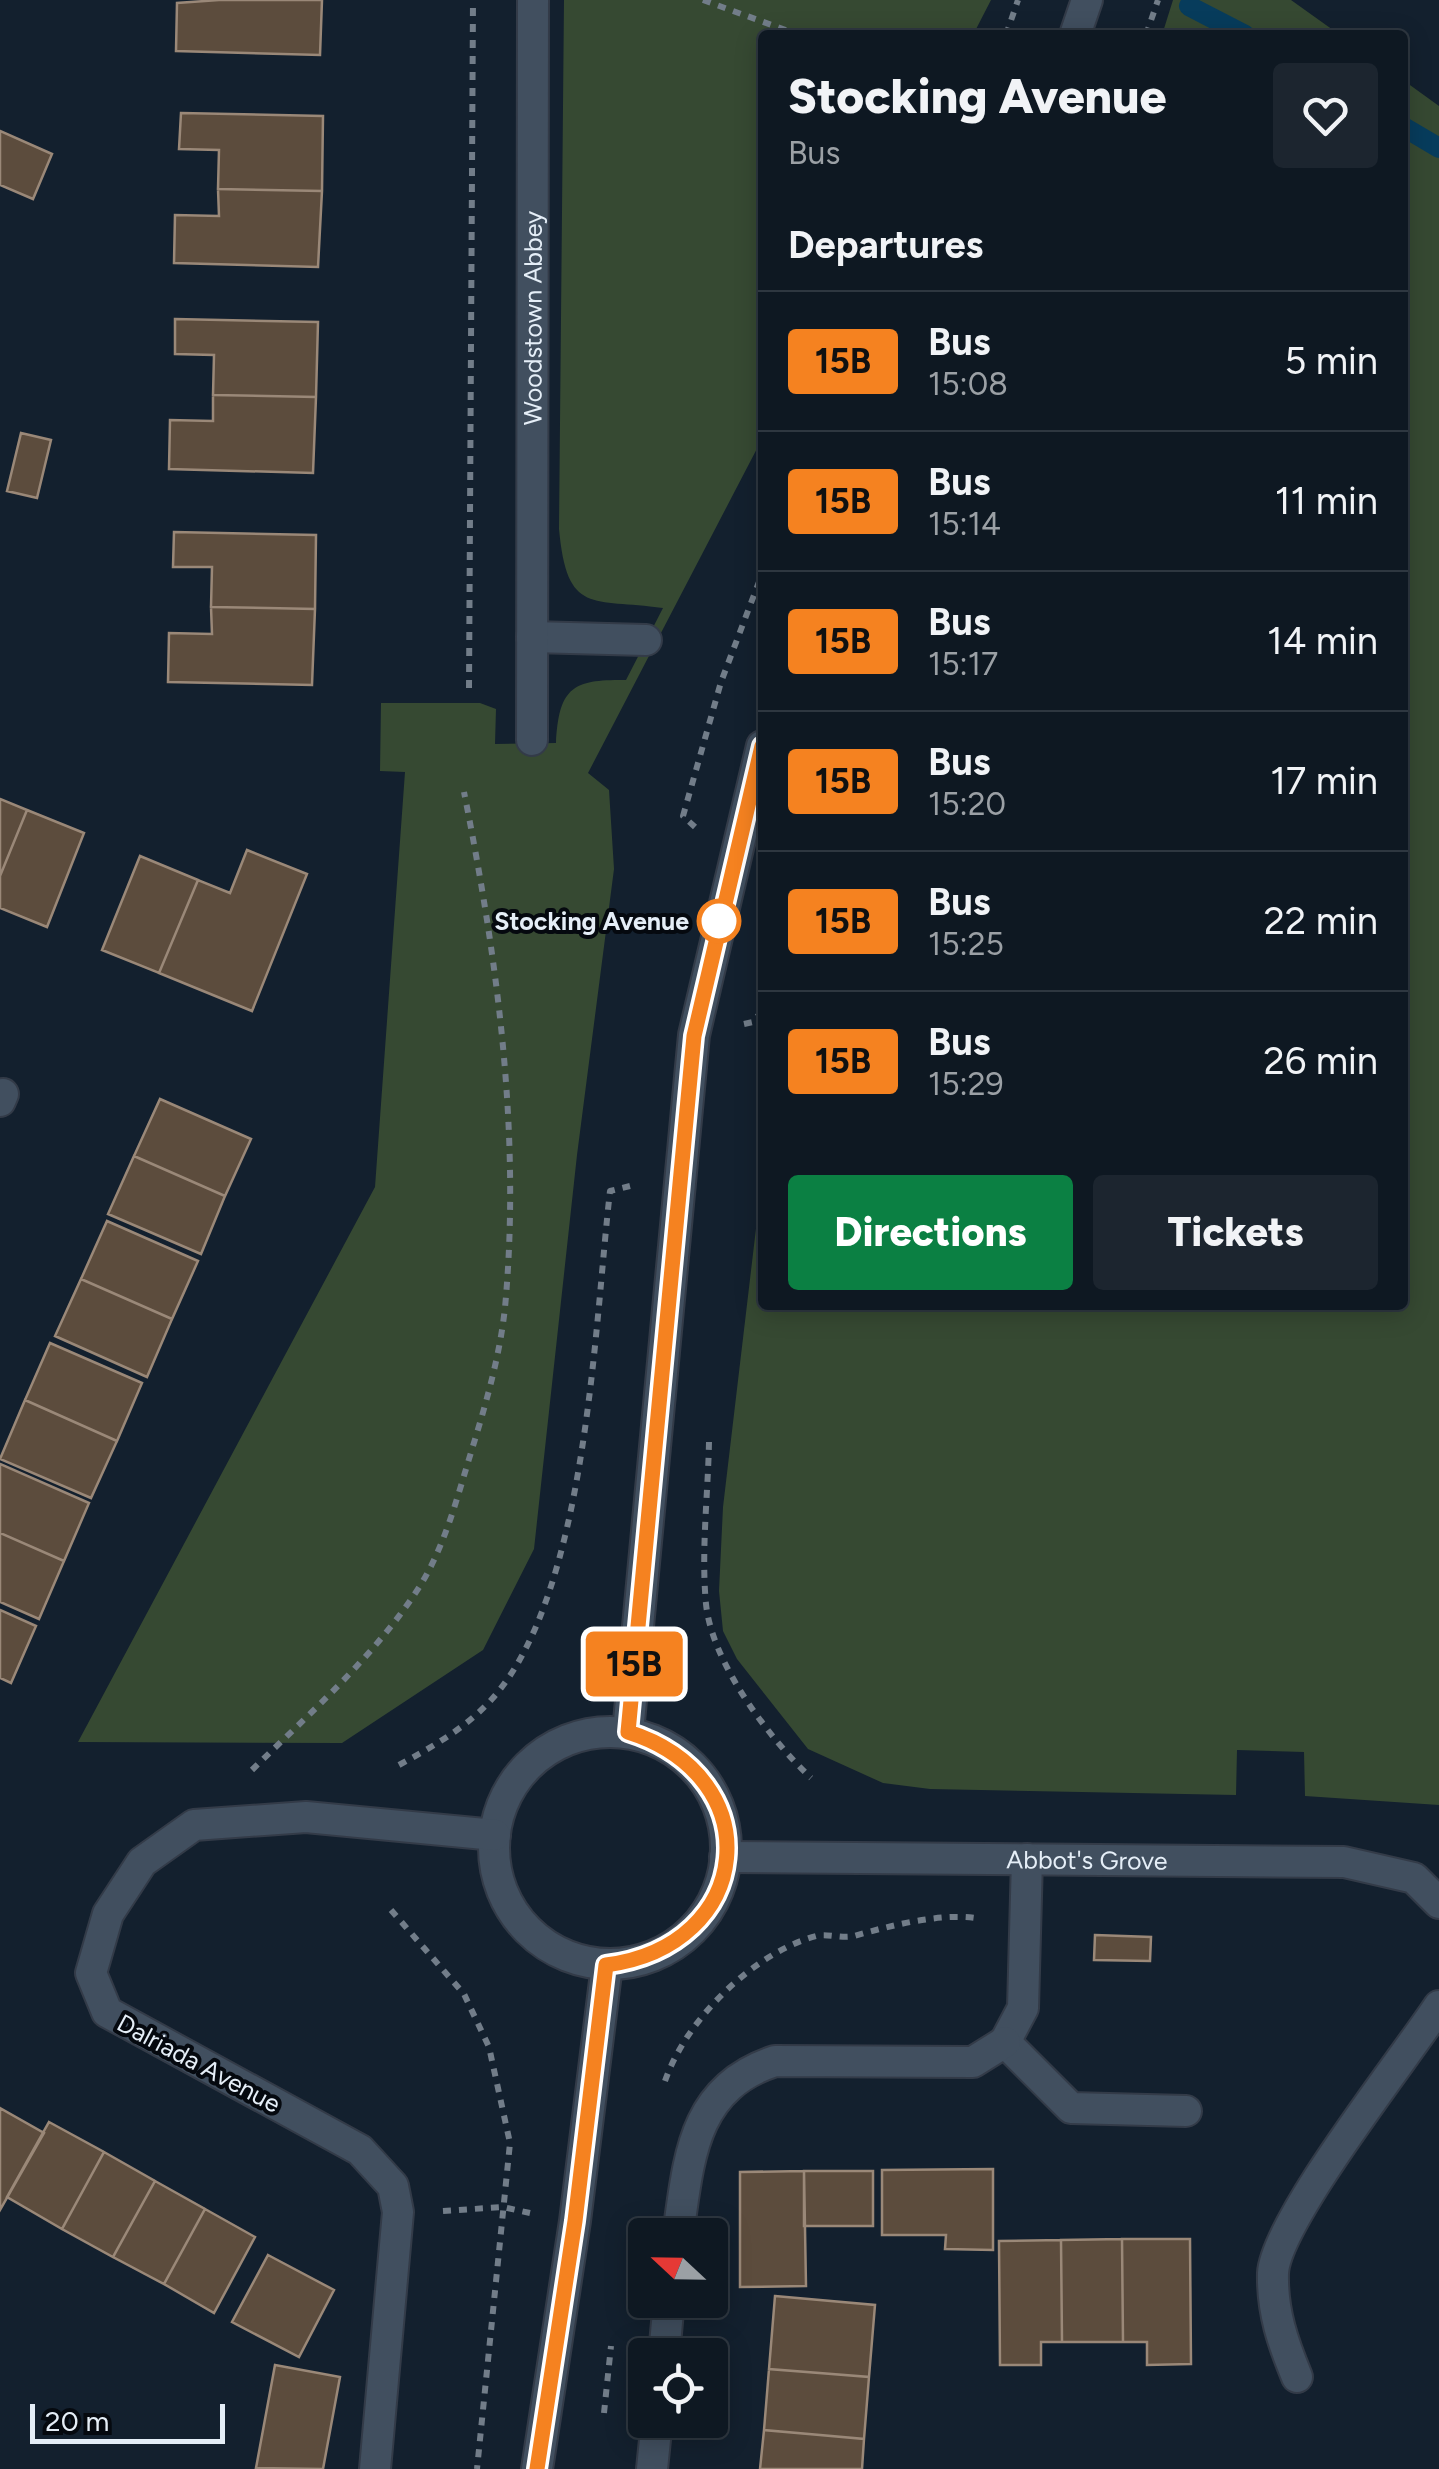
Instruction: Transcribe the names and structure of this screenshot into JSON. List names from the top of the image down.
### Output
{
  "streets": {
    "street": ["Woodstown Abbey", "Abbot's Grove", "Dalriada Avenue"]
  },
  "crossings": [
    ["Abbot's Grove", "Dalriada Avenue"]
  ],
  "places": ["Stocking Avenue"],
  "lines": ["bus line 15B"],
  "scale_bar": "20 m",
  "north": "left",
  "page": {
    "on_map": "15B",
    "heading": [
      ["Stocking Avenue", "Bus"],
      "Departures"
    ],
    "list": [
      {
        "mark": "15B",
        "name": "Bus",
        "note": "15:08",
        "value": "5 min"
      },
      {
        "mark": "15B",
        "name": "Bus",
        "note": "15:14",
        "value": "11 min"
      },
      {
        "mark": "15B",
        "name": "Bus",
        "note": "15:17",
        "value": "14 min"
      },
      {
        "mark": "15B",
        "name": "Bus",
        "note": "15:20",
        "value": "17 min"
      },
      {
        "mark": "15B",
        "name": "Bus",
        "note": "15:25",
        "value": "22 min"
      },
      {
        "mark": "15B",
        "name": "Bus",
        "note": "15:29",
        "value": "26 min"
      }
    ],
    "buttons": ["Directions", "Tickets"],
    "scale": "20 m"
  }
}
